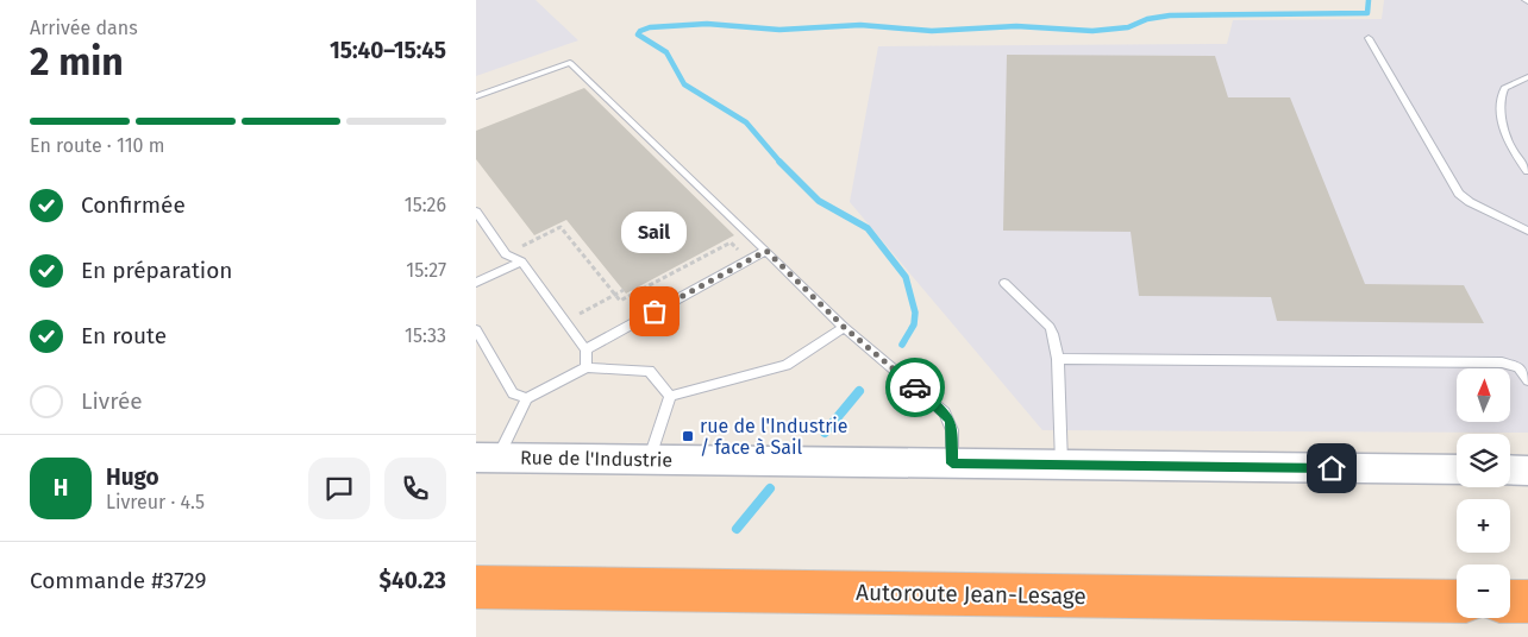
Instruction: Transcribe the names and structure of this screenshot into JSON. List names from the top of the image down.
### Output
{
  "streets": {
    "highway": ["Autoroute Jean-Lesage"],
    "street": ["Rue de l'Industrie"]
  },
  "places": {
    "other": ["Sail"],
    "transit": ["rue de l'Industrie / face à Sail"]
  },
  "north": "top",
  "page": {
    "heading": ["2 min", "Arrivée dans", "15:40–15:45"],
    "panel": [
      "Hugo",
      "Livreur · 4.5",
      "Commande #3729",
      "$40.23"
    ],
    "bar": "En route · 110 m",
    "list": [
      ["Confirmée", "15:26"],
      ["En préparation", "15:27"],
      ["En route", "15:33"],
      "Livrée"
    ],
    "bubble": "Sail",
    "map_buttons": ["+", "−"],
    "round": "H"
  }
}
